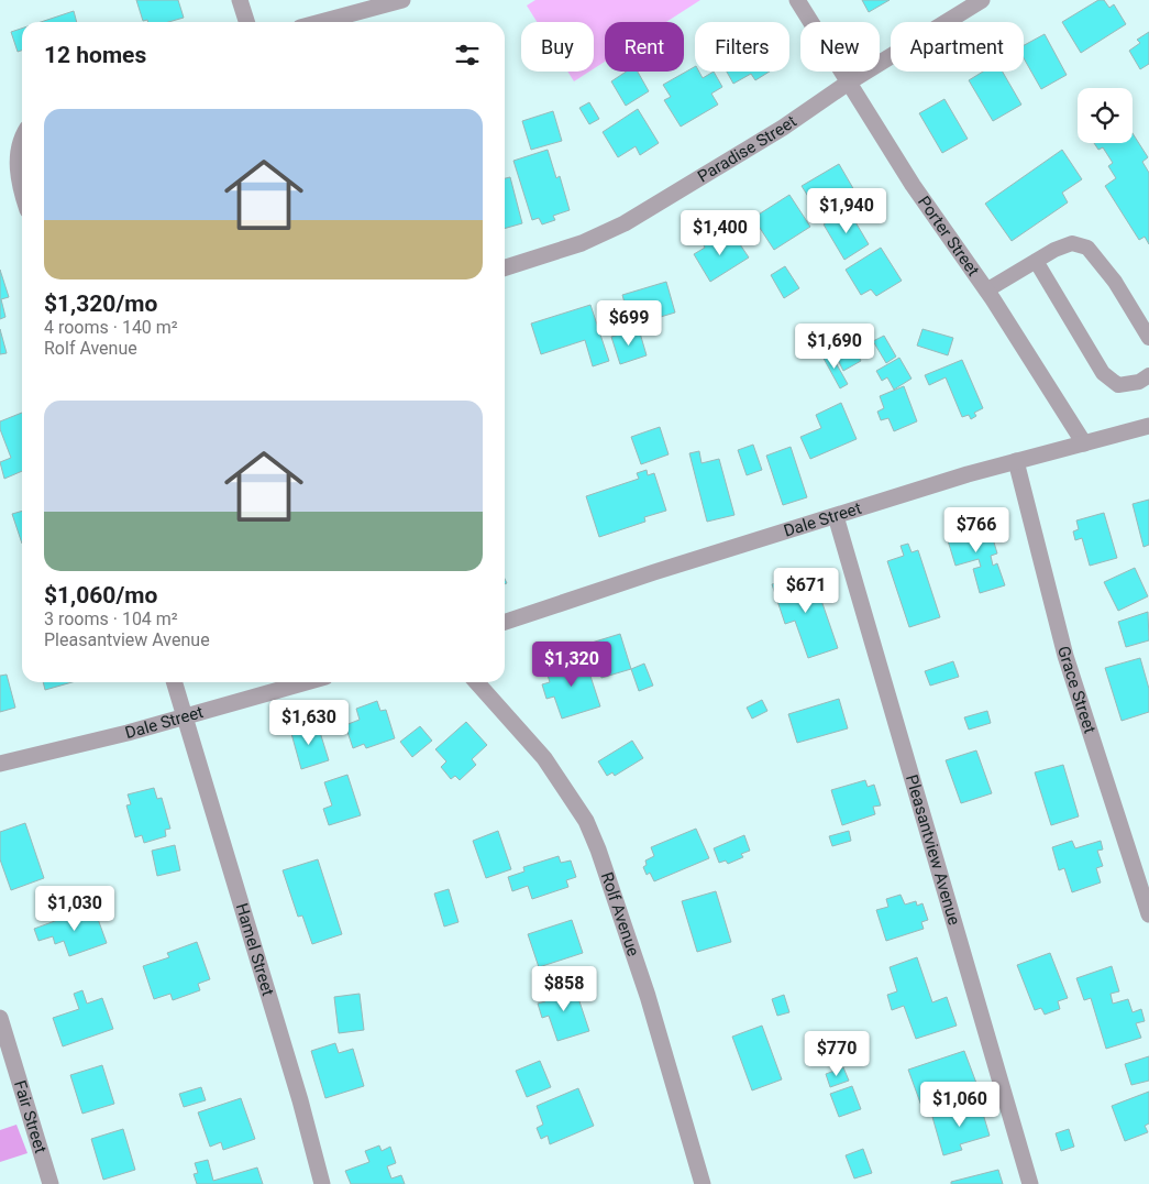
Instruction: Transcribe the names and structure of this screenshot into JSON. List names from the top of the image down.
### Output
{
  "streets": {
    "street": [
      "Paradise Street",
      "Porter Street",
      "Dale Street",
      "Grace Street",
      "Pleasantview Avenue",
      "Rolf Avenue",
      "Hamel Street",
      "Fair Street"
    ]
  },
  "crossings": [
    ["Paradise Street", "Porter Street"],
    ["Porter Street", "Dale Street"],
    ["Dale Street", "Grace Street"],
    ["Dale Street", "Pleasantview Avenue"],
    ["Dale Street", "Hamel Street"]
  ],
  "page": {
    "chip": [
      "Buy",
      "Rent",
      "Filters",
      "New",
      "Apartment"
    ],
    "heading": "12 homes",
    "list": [
      {
        "name": "$1,320/mo",
        "note": "4 rooms · 140 m² · Rolf Avenue"
      },
      {
        "name": "$1,060/mo",
        "note": "3 rooms · 104 m² · Pleasantview Avenue"
      }
    ],
    "price": [
      "$1,940",
      "$1,400",
      "$699",
      "$1,690",
      "$766",
      "$671",
      "$1,320",
      "$1,630",
      "$1,030",
      "$858",
      "$770",
      "$1,060"
    ]
  }
}
